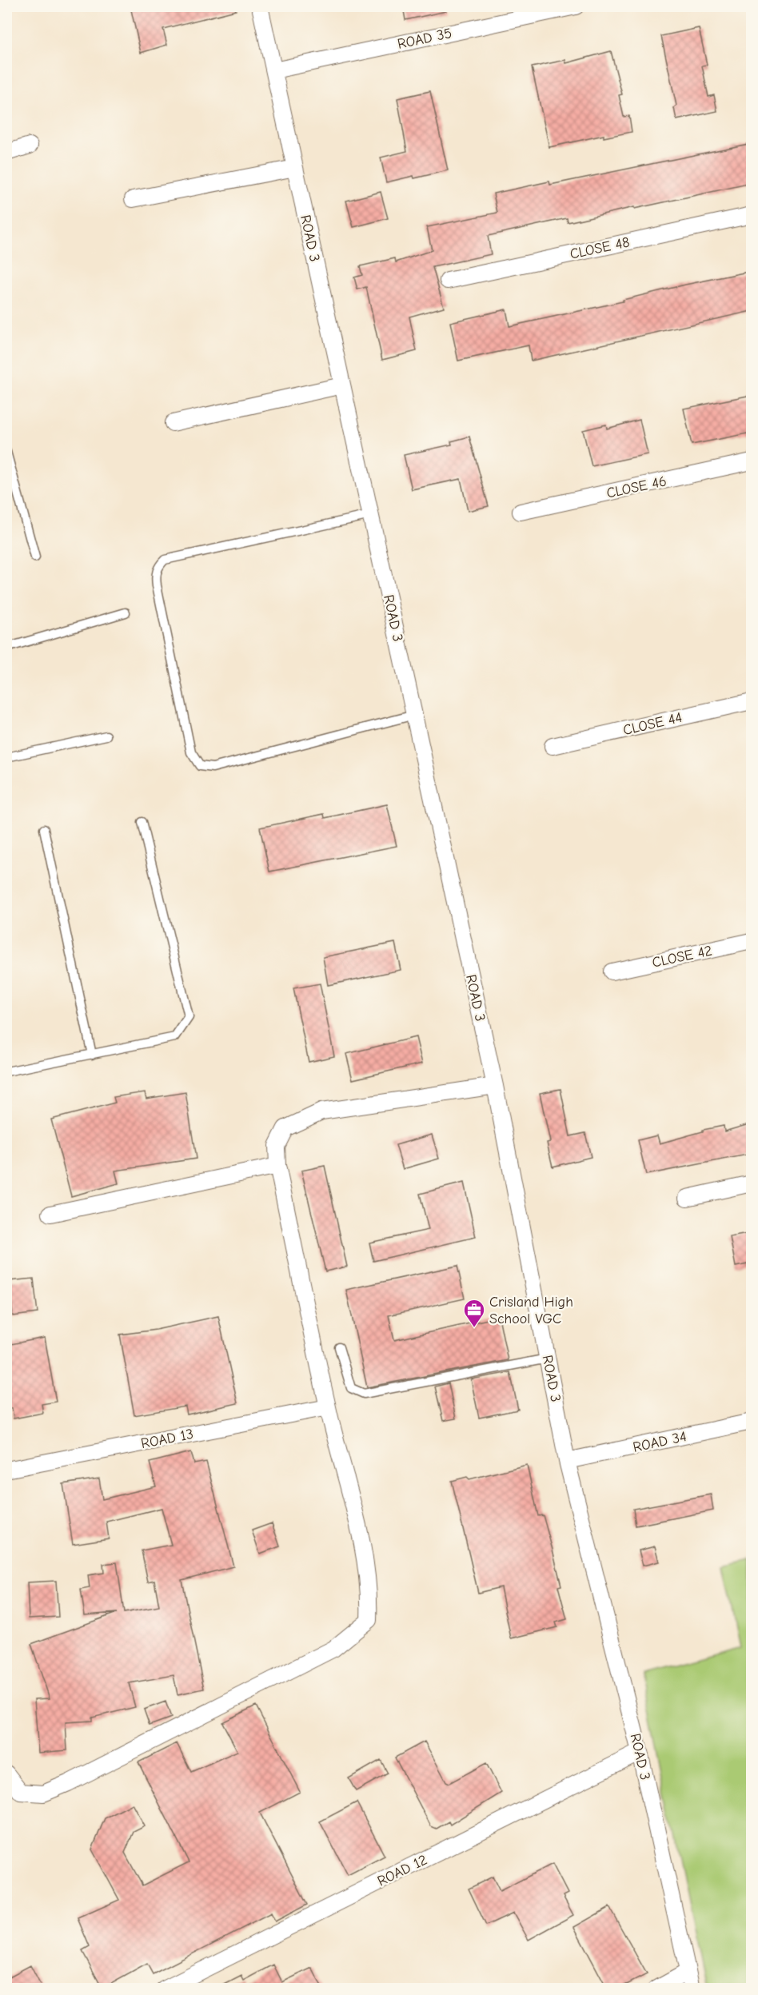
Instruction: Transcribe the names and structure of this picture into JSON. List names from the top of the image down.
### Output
{
  "streets": {
    "street": [
      "ROAD 35",
      "ROAD 3",
      "CLOSE 48",
      "CLOSE 46",
      "CLOSE 44",
      "CLOSE 42",
      "ROAD 13",
      "ROAD 34",
      "ROAD 12"
    ]
  },
  "crossings": [
    ["ROAD 35", "ROAD 3"],
    ["ROAD 3", "ROAD 34"],
    ["ROAD 3", "ROAD 12"]
  ],
  "places": {
    "office": ["Crisland High School VGC"]
  }
}
